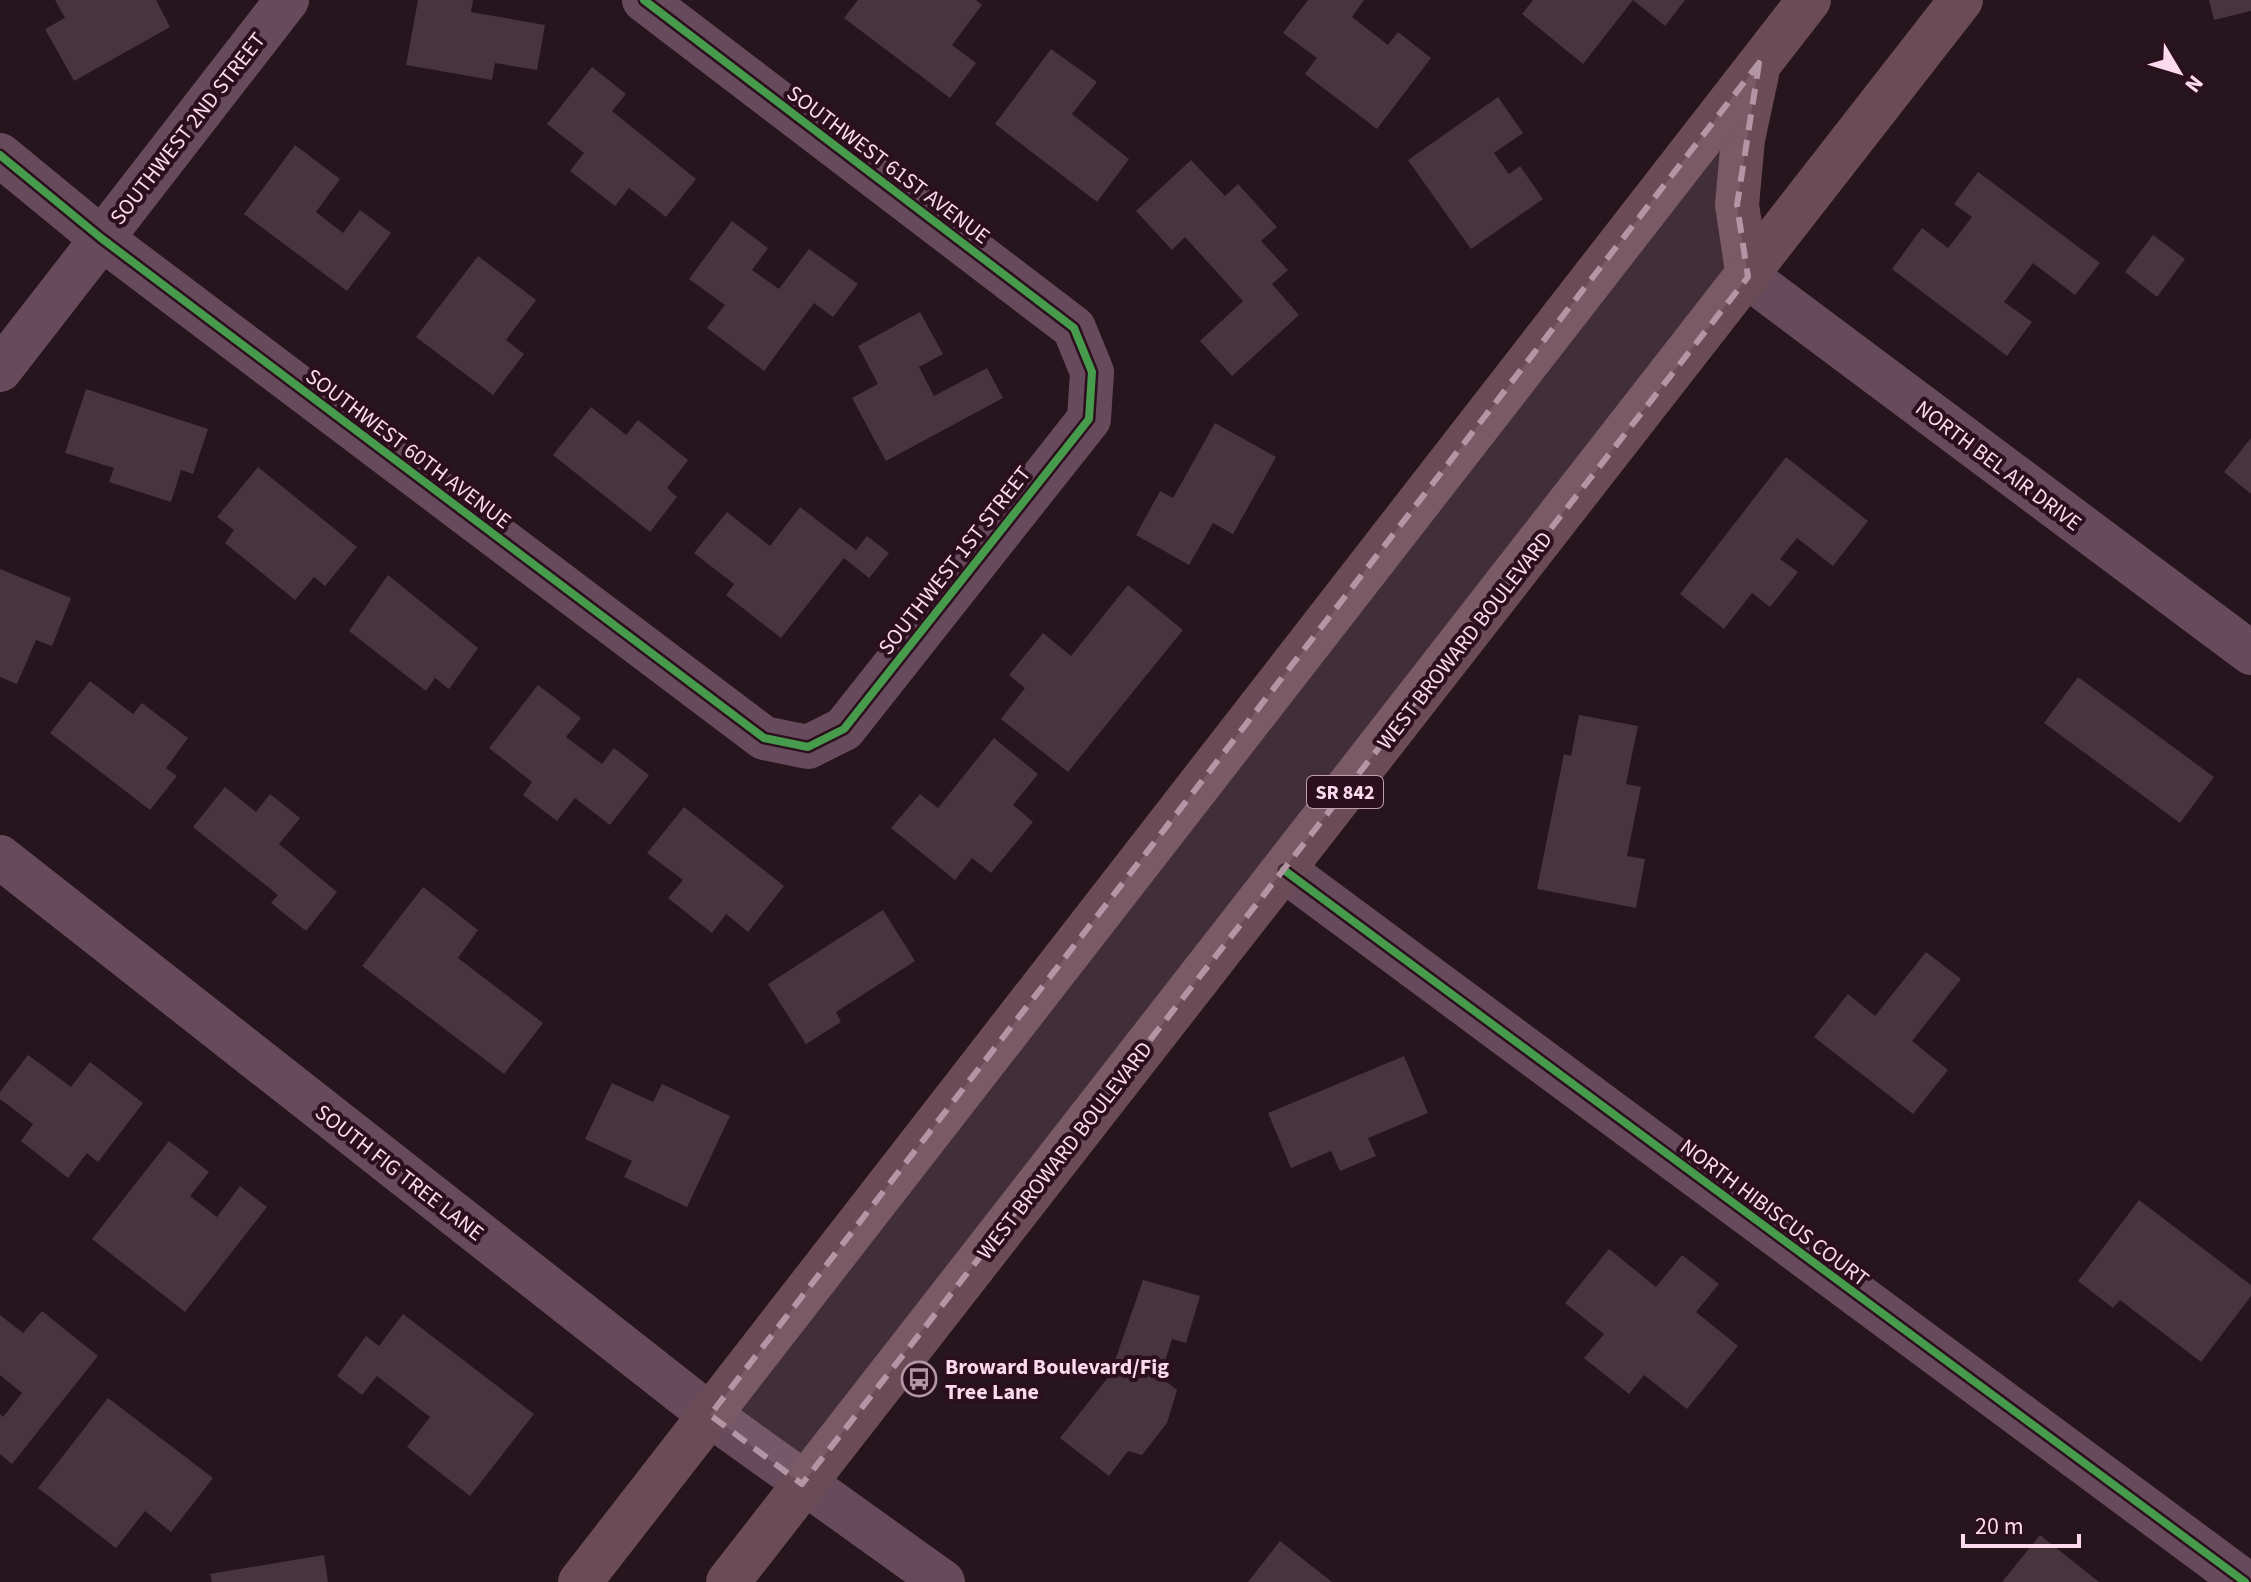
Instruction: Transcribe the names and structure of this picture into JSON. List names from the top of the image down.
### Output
{
  "streets": {
    "main road": ["WEST BROWARD BOULEVARD", "SR 842"],
    "street": [
      "SOUTHWEST 2ND STREET",
      "SOUTHWEST 61ST AVENUE",
      "SOUTHWEST 60TH AVENUE",
      "NORTH BEL AIR DRIVE",
      "SOUTHWEST 1ST STREET",
      "SOUTH FIG TREE LANE",
      "NORTH HIBISCUS COURT"
    ]
  },
  "crossings": [
    ["SOUTHWEST 2ND STREET", "SOUTHWEST 60TH AVENUE"],
    ["SOUTHWEST 61ST AVENUE", "SOUTHWEST 1ST STREET"],
    ["SOUTHWEST 60TH AVENUE", "SOUTHWEST 1ST STREET"],
    ["NORTH BEL AIR DRIVE", "WEST BROWARD BOULEVARD"],
    ["WEST BROWARD BOULEVARD", "SOUTH FIG TREE LANE"],
    ["WEST BROWARD BOULEVARD", "NORTH HIBISCUS COURT"]
  ],
  "places": {
    "bus stop": ["Broward Boulevard/Fig Tree Lane"]
  },
  "scale_bar": "20 m",
  "north": "bottom right"
}
